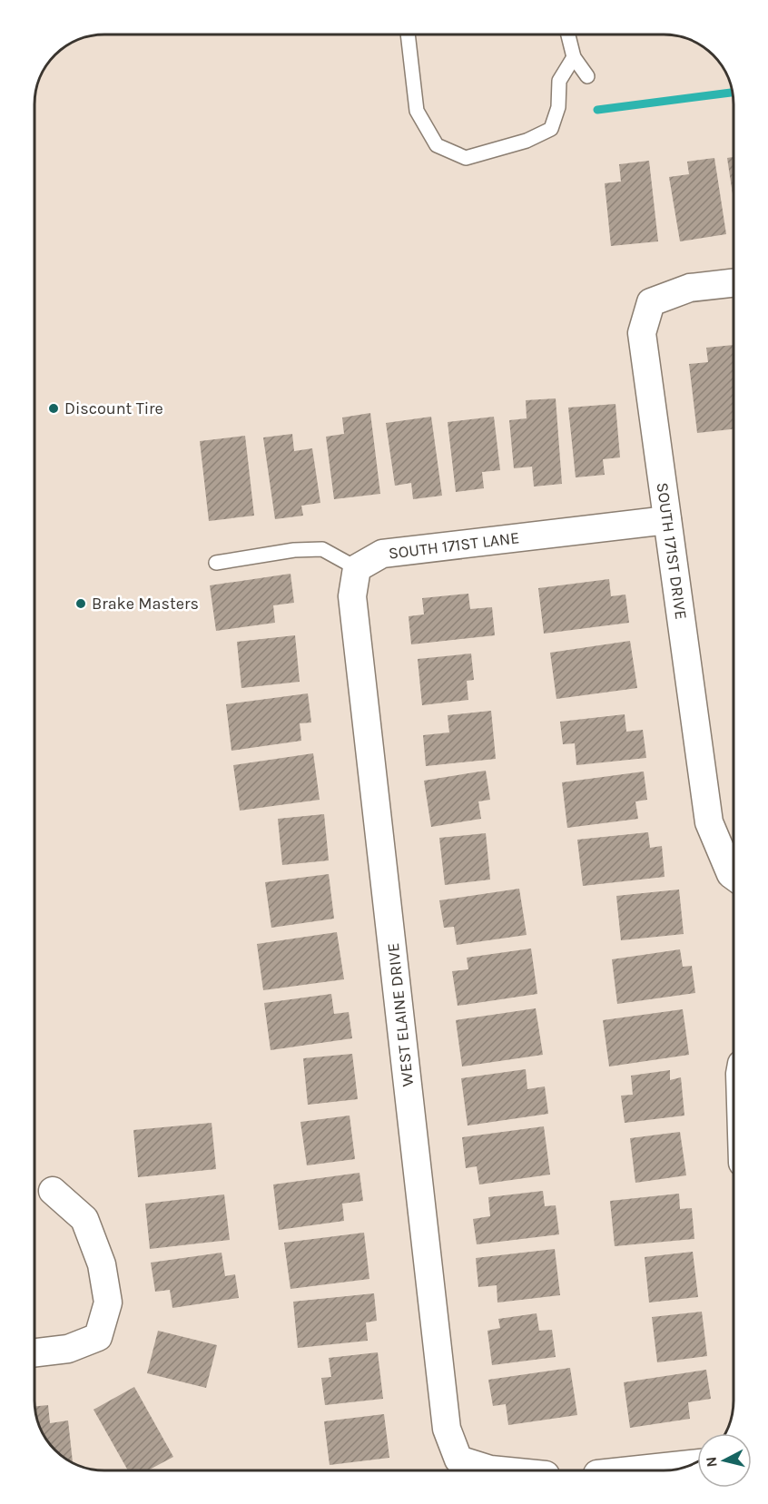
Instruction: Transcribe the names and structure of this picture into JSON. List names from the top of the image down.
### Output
{
  "streets": {
    "street": ["SOUTH 171ST LANE", "SOUTH 171ST DRIVE", "WEST ELAINE DRIVE"]
  },
  "crossings": [
    ["SOUTH 171ST LANE", "SOUTH 171ST DRIVE"],
    ["SOUTH 171ST LANE", "WEST ELAINE DRIVE"]
  ],
  "places": ["Discount Tire", "Brake Masters"],
  "north": "left"
}
